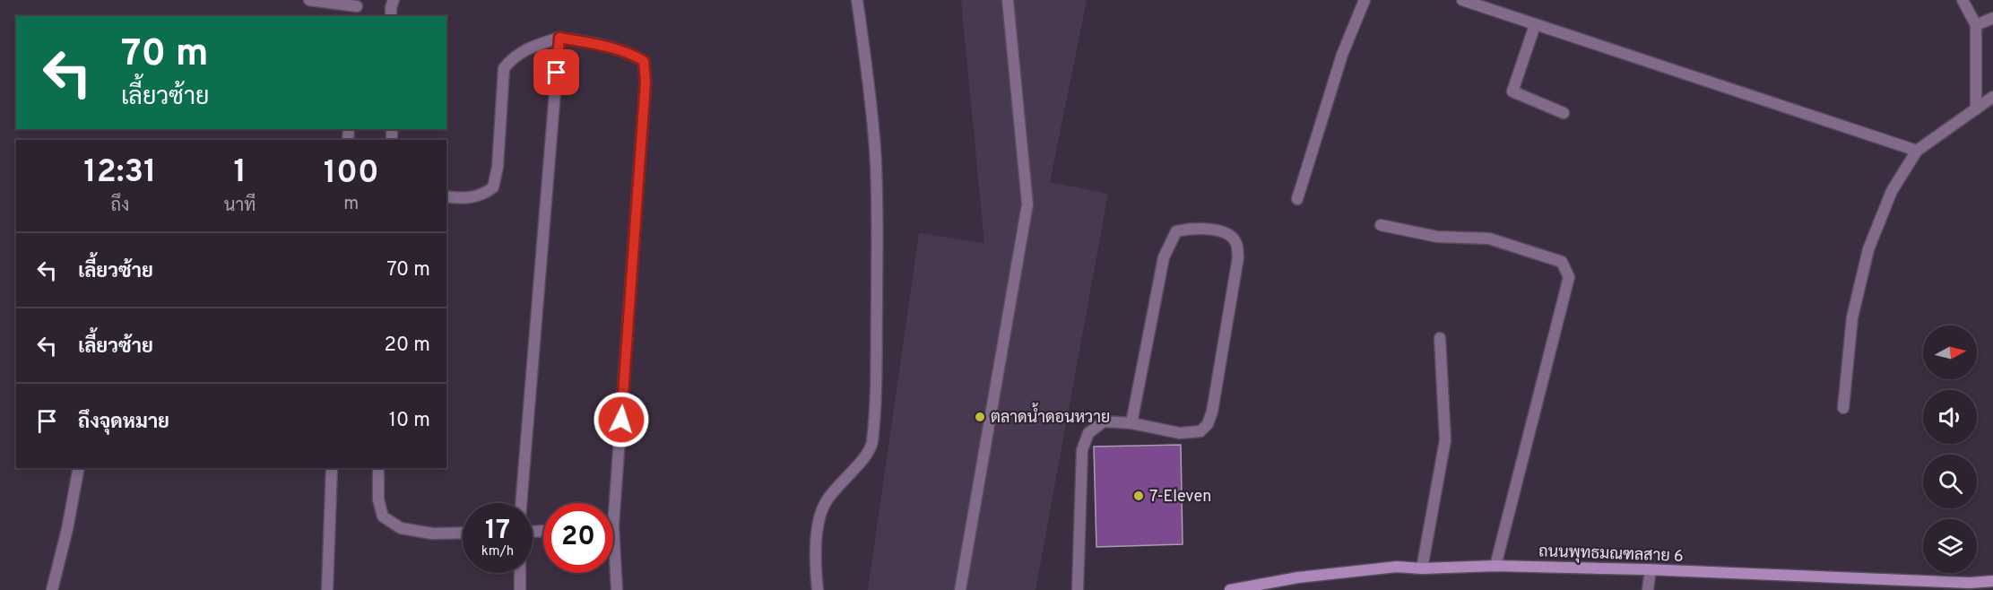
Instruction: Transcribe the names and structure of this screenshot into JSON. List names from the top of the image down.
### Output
{
  "streets": {
    "main road": ["ถนนพุทธมณฑลสาย 6"]
  },
  "places": ["ตลาดน้ำดอนหวาย", "7-Eleven"],
  "north": "right",
  "page": {
    "turn": ["70 m", "เลี้ยวซ้าย"],
    "eta": [
      "12:31",
      "ถึง",
      "1",
      "นาที",
      "100",
      "m"
    ],
    "list": [
      {
        "name": "เลี้ยวซ้าย",
        "value": "70 m"
      },
      {
        "name": "เลี้ยวซ้าย",
        "value": "20 m"
      },
      {
        "name": "ถึงจุดหมาย",
        "value": "10 m"
      }
    ],
    "speed": "17 km/h",
    "limit": "20"
  }
}
